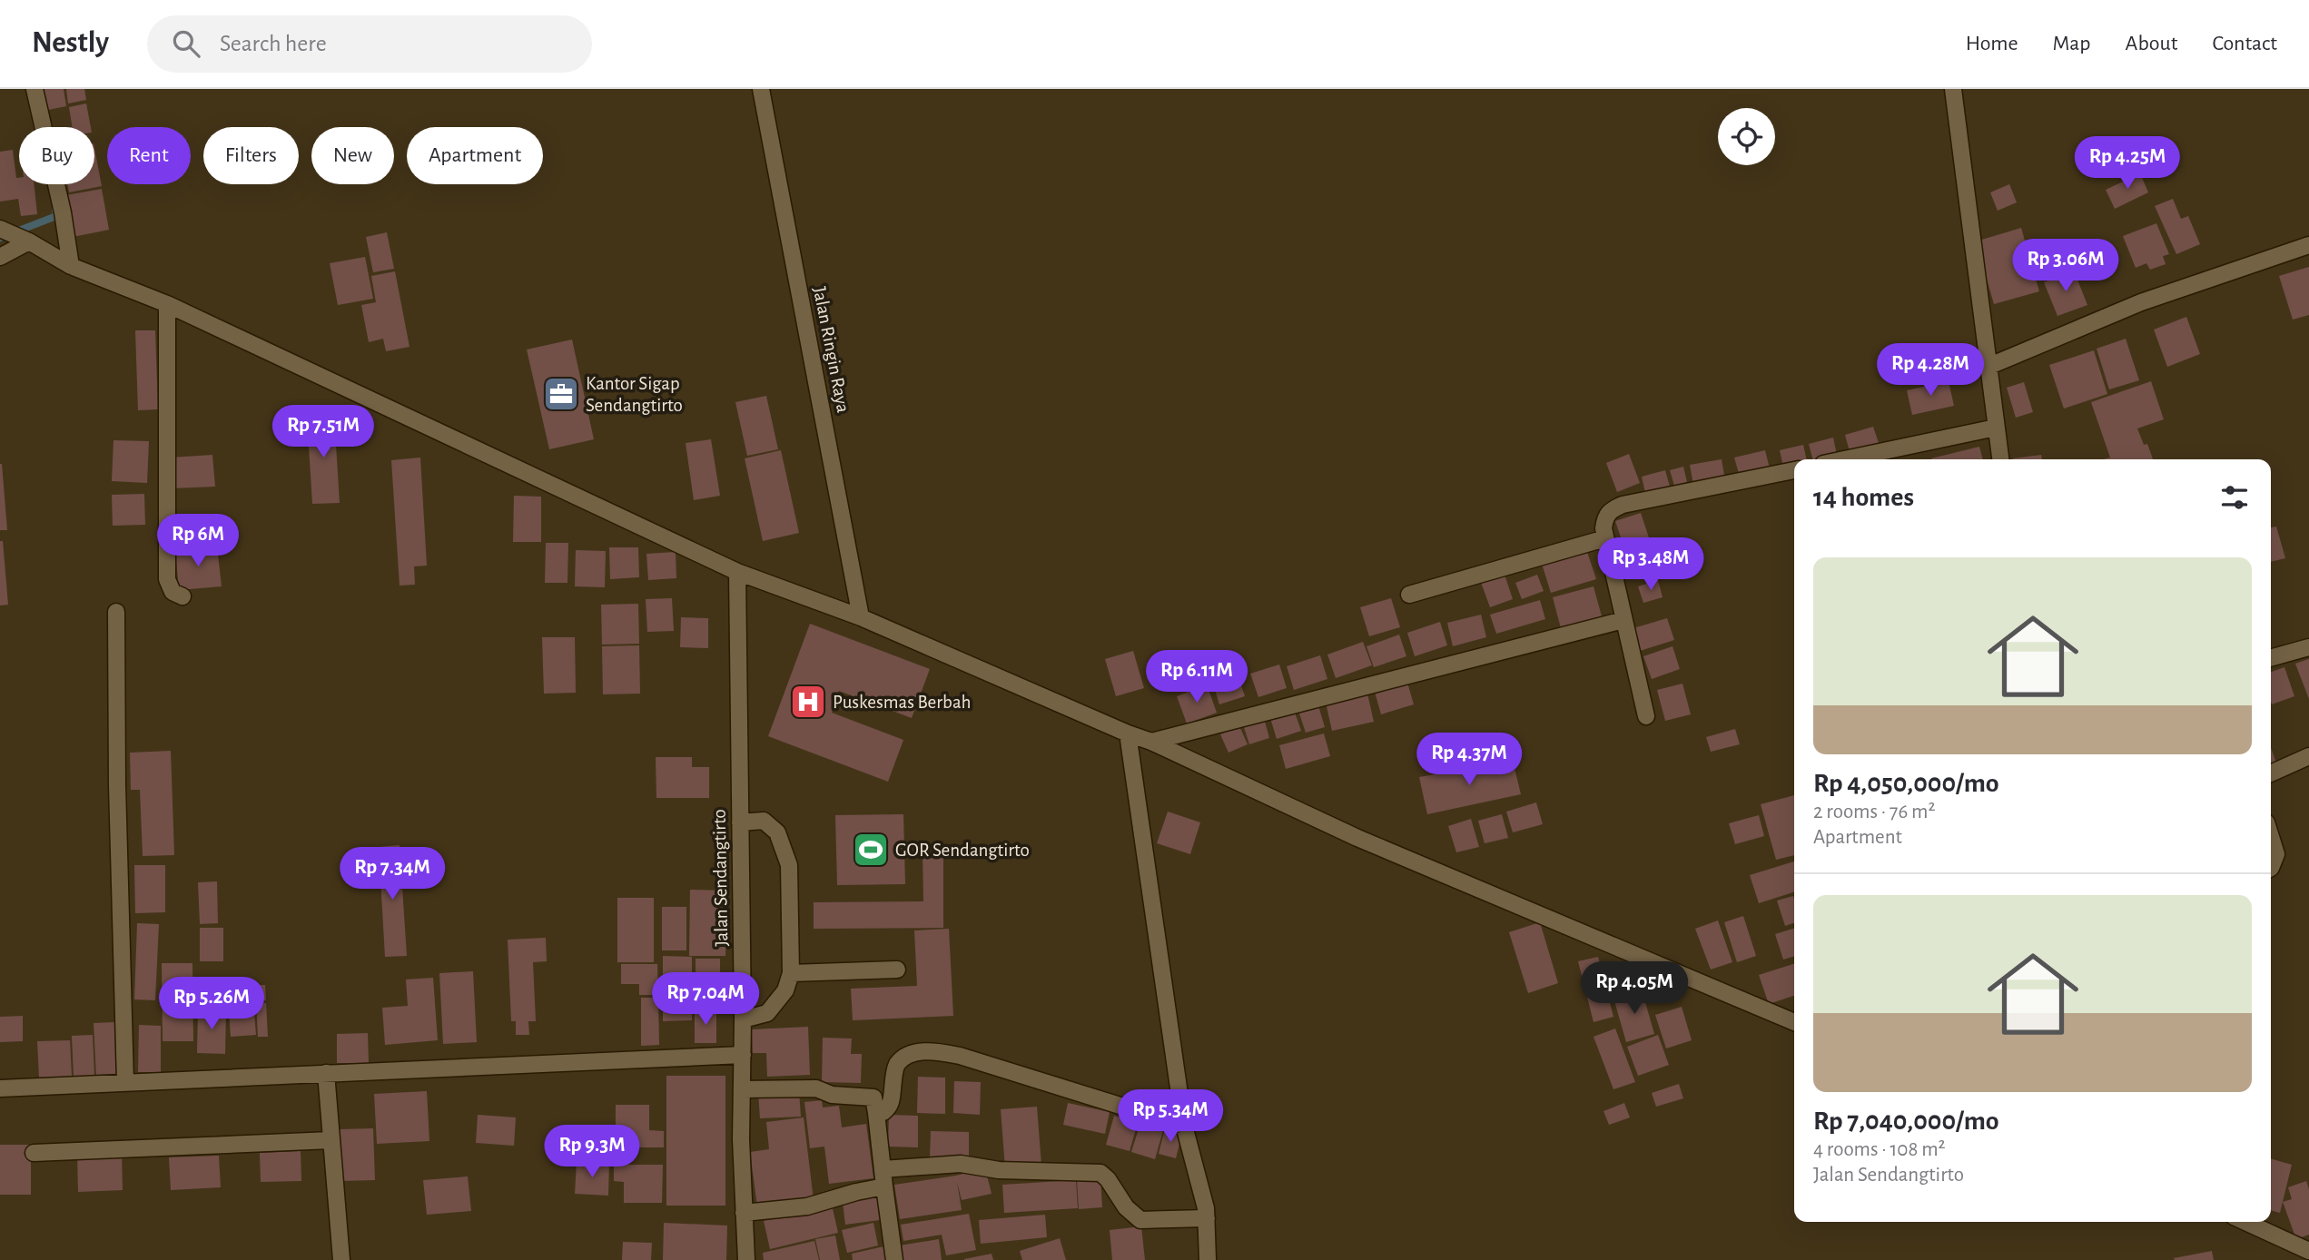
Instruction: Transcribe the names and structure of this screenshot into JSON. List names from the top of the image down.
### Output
{
  "streets": {
    "street": ["Jalan Ringin Raya", "Jalan Sendangtirto"]
  },
  "places": {
    "office": ["Kantor Sigap Sendangtirto"],
    "hospital": ["Puskesmas Berbah"],
    "sports": ["GOR Sendangtirto"]
  },
  "page": {
    "header": "Nestly",
    "search": "Search here",
    "nav": [
      "Home",
      "Map",
      "About",
      "Contact"
    ],
    "chip": [
      "Buy",
      "Rent",
      "Filters",
      "New",
      "Apartment"
    ],
    "price": [
      "Rp 4.25M",
      "Rp 3.06M",
      "Rp 4.28M",
      "Rp 7.51M",
      "Rp 6M",
      "Rp 3.48M",
      "Rp 6.11M",
      "Rp 4.37M",
      "Rp 7.34M",
      "Rp 4.05M",
      "Rp 7.04M",
      "Rp 5.26M",
      "Rp 5.34M",
      "Rp 9.3M"
    ],
    "heading": "14 homes",
    "list": [
      {
        "name": "Rp 4,050,000/mo",
        "note": "2 rooms · 76 m² · Apartment"
      },
      {
        "name": "Rp 7,040,000/mo",
        "note": "4 rooms · 108 m² · Jalan Sendangtirto"
      }
    ]
  }
}
